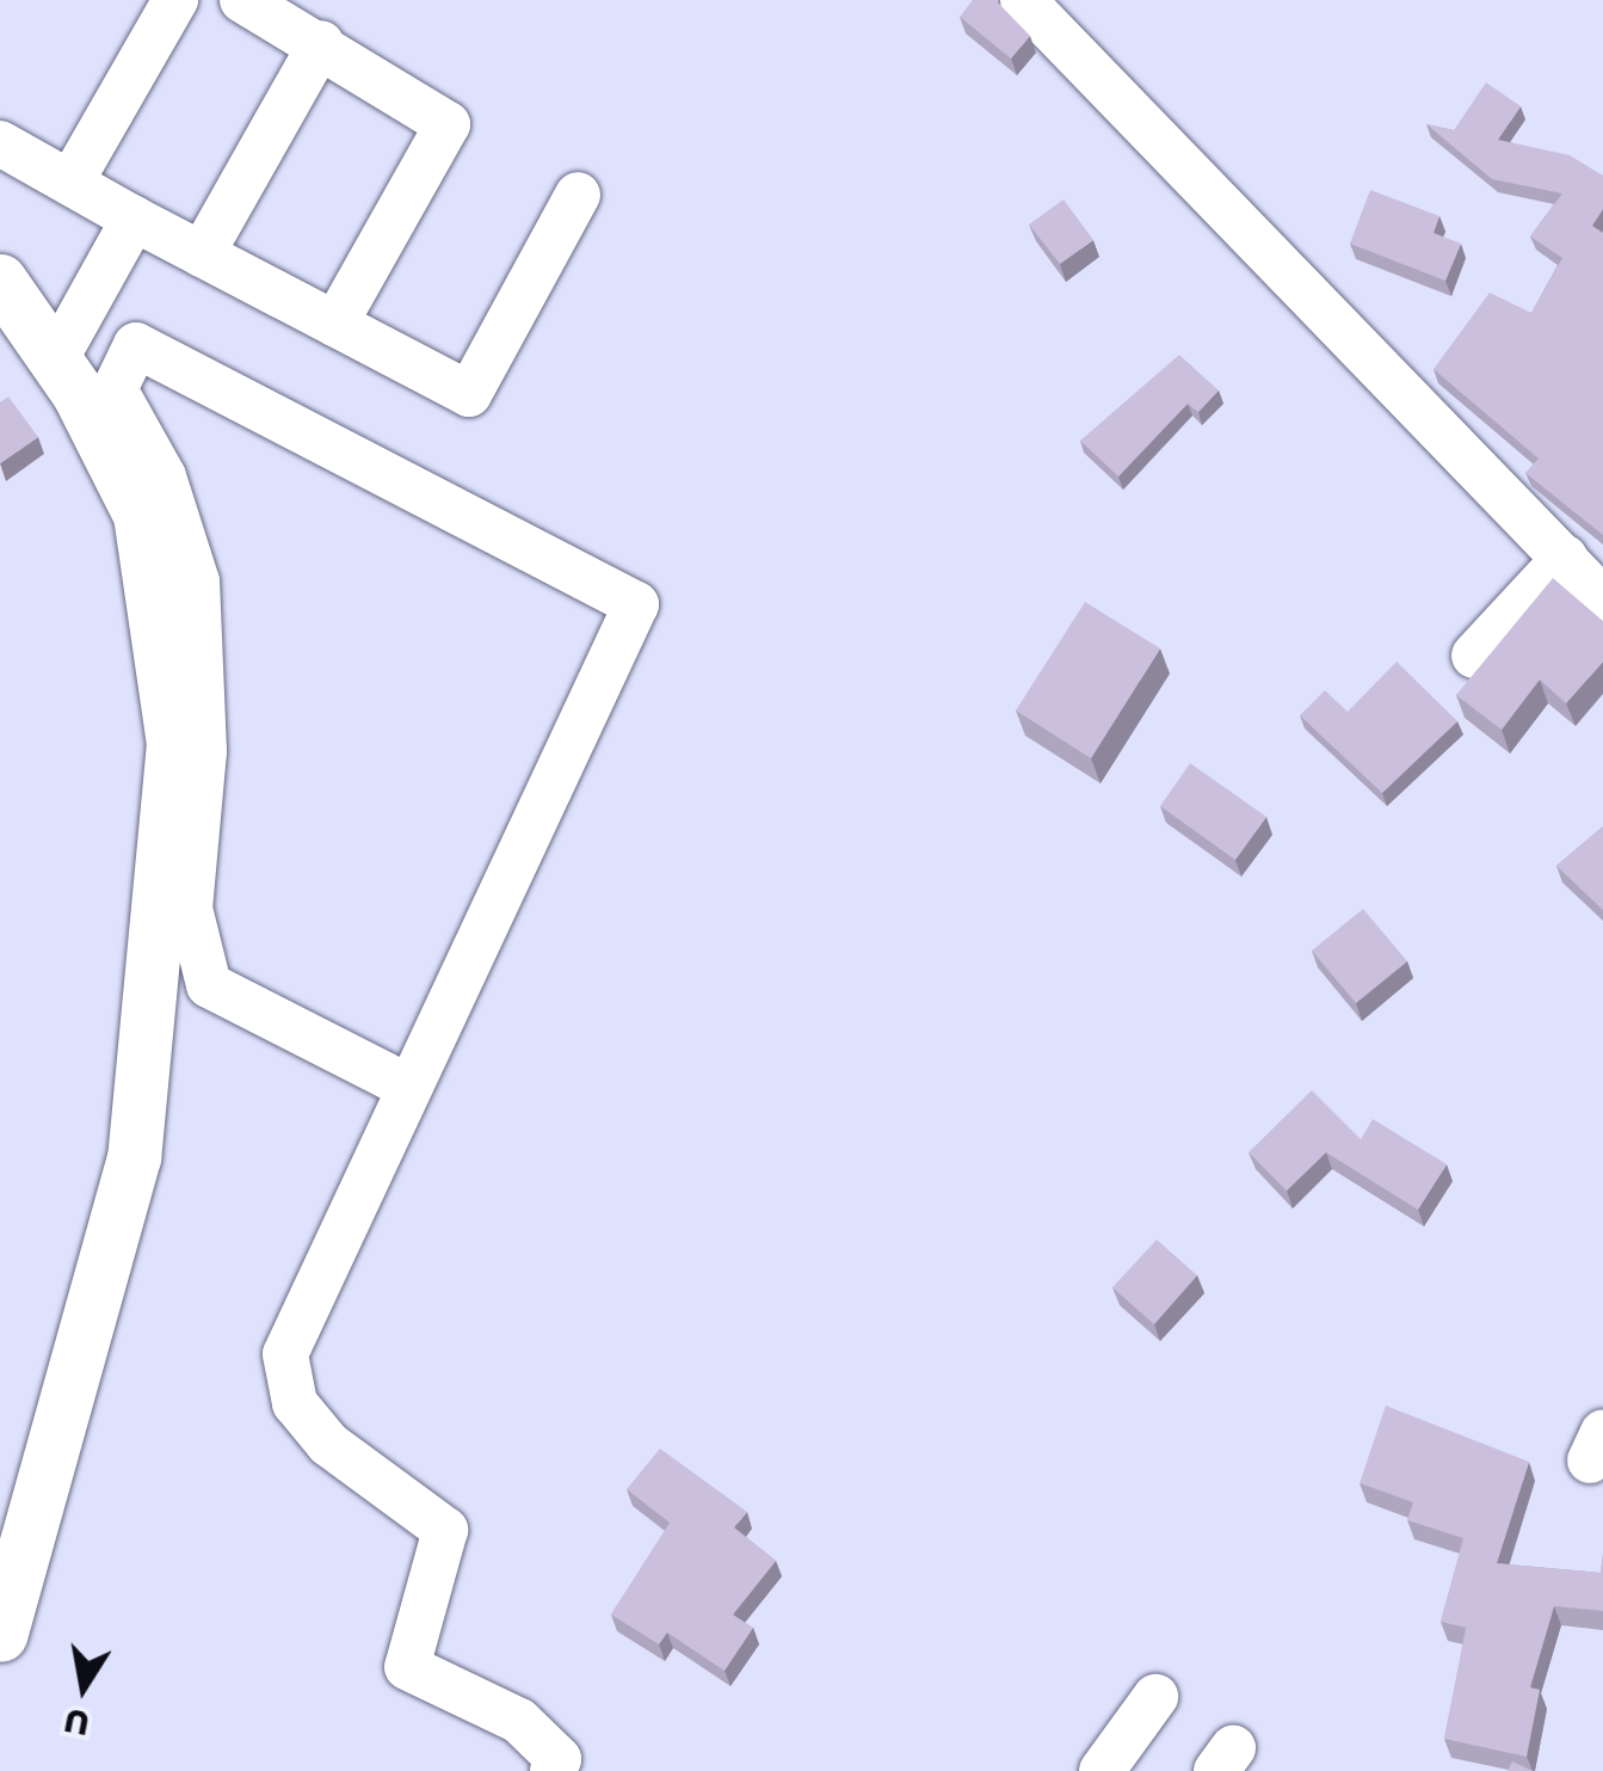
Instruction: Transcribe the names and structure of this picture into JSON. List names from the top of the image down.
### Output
{
  "north": "bottom"
}
